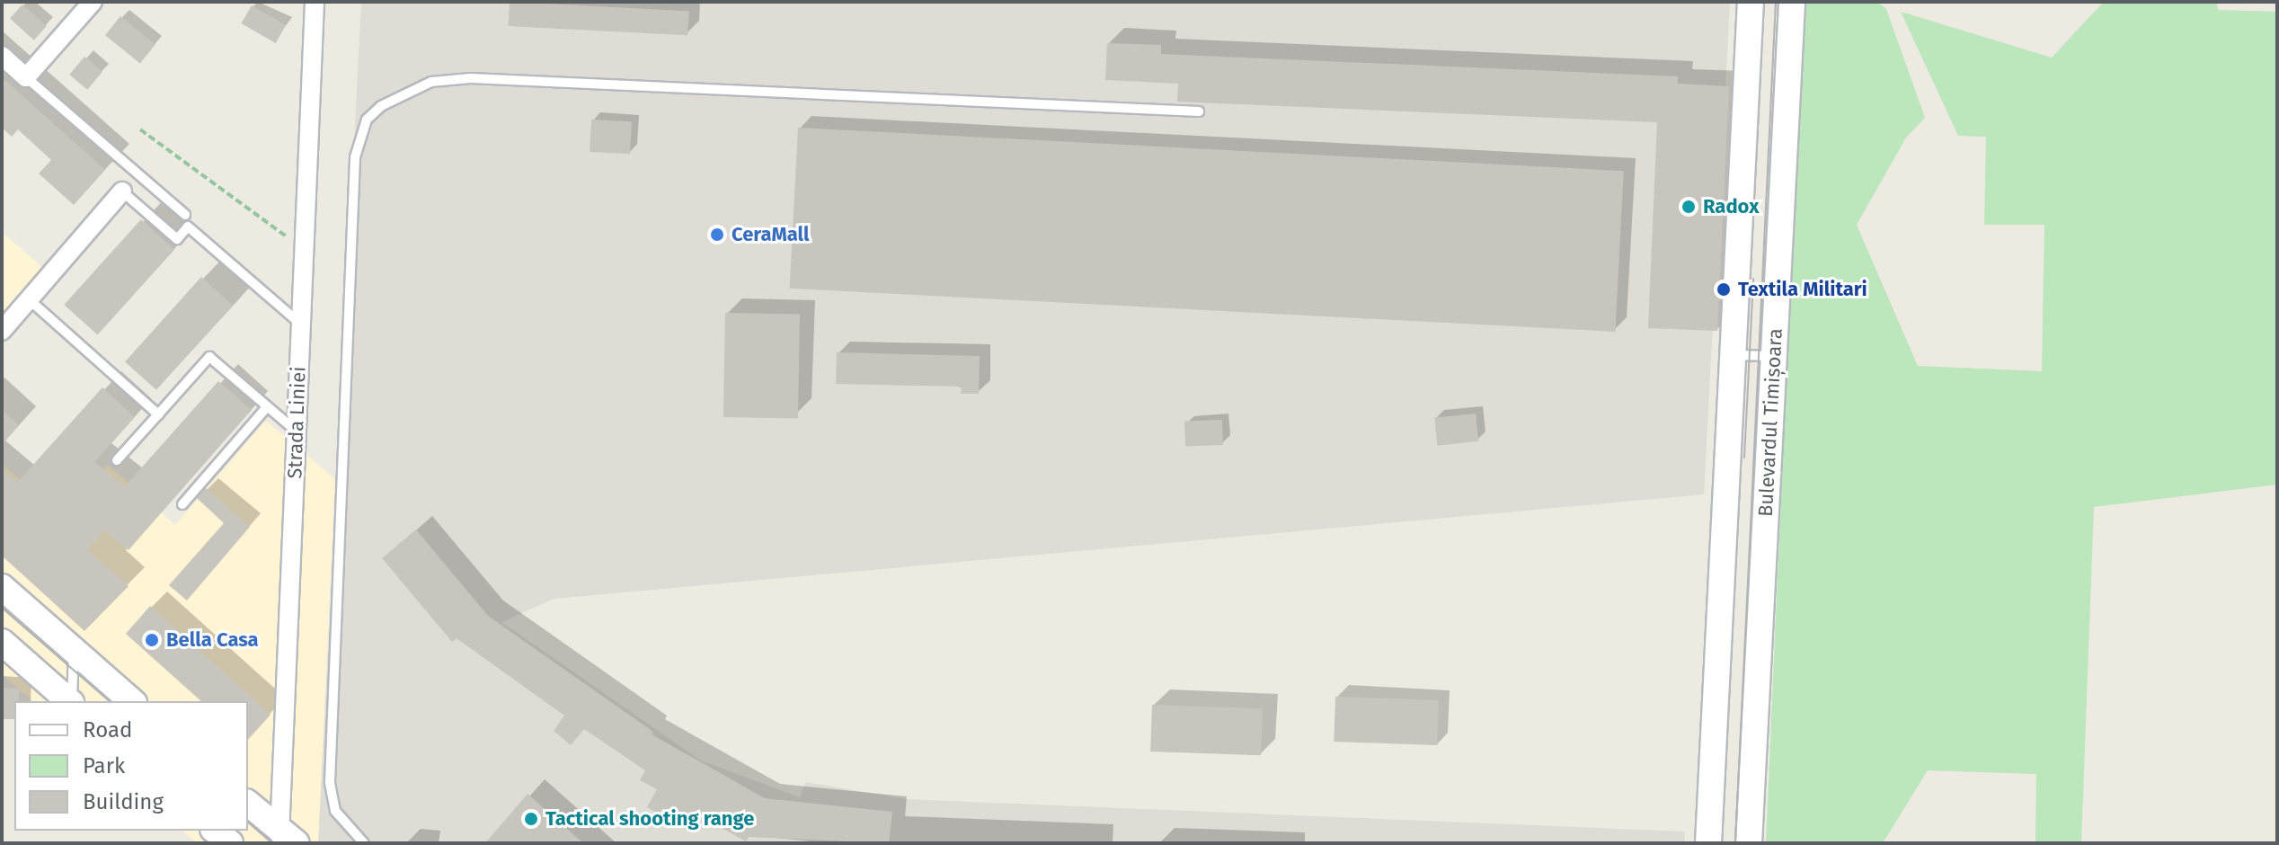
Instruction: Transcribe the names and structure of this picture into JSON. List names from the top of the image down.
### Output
{
  "streets": {
    "main road": ["Bulevardul Timișoara"],
    "street": ["Strada Liniei"]
  },
  "places": [
    "Radox",
    "CeraMall",
    "Textila Militari",
    "Bella Casa",
    "Tactical shooting range"
  ],
  "legend": ["Road", "Park", "Building"]
}
